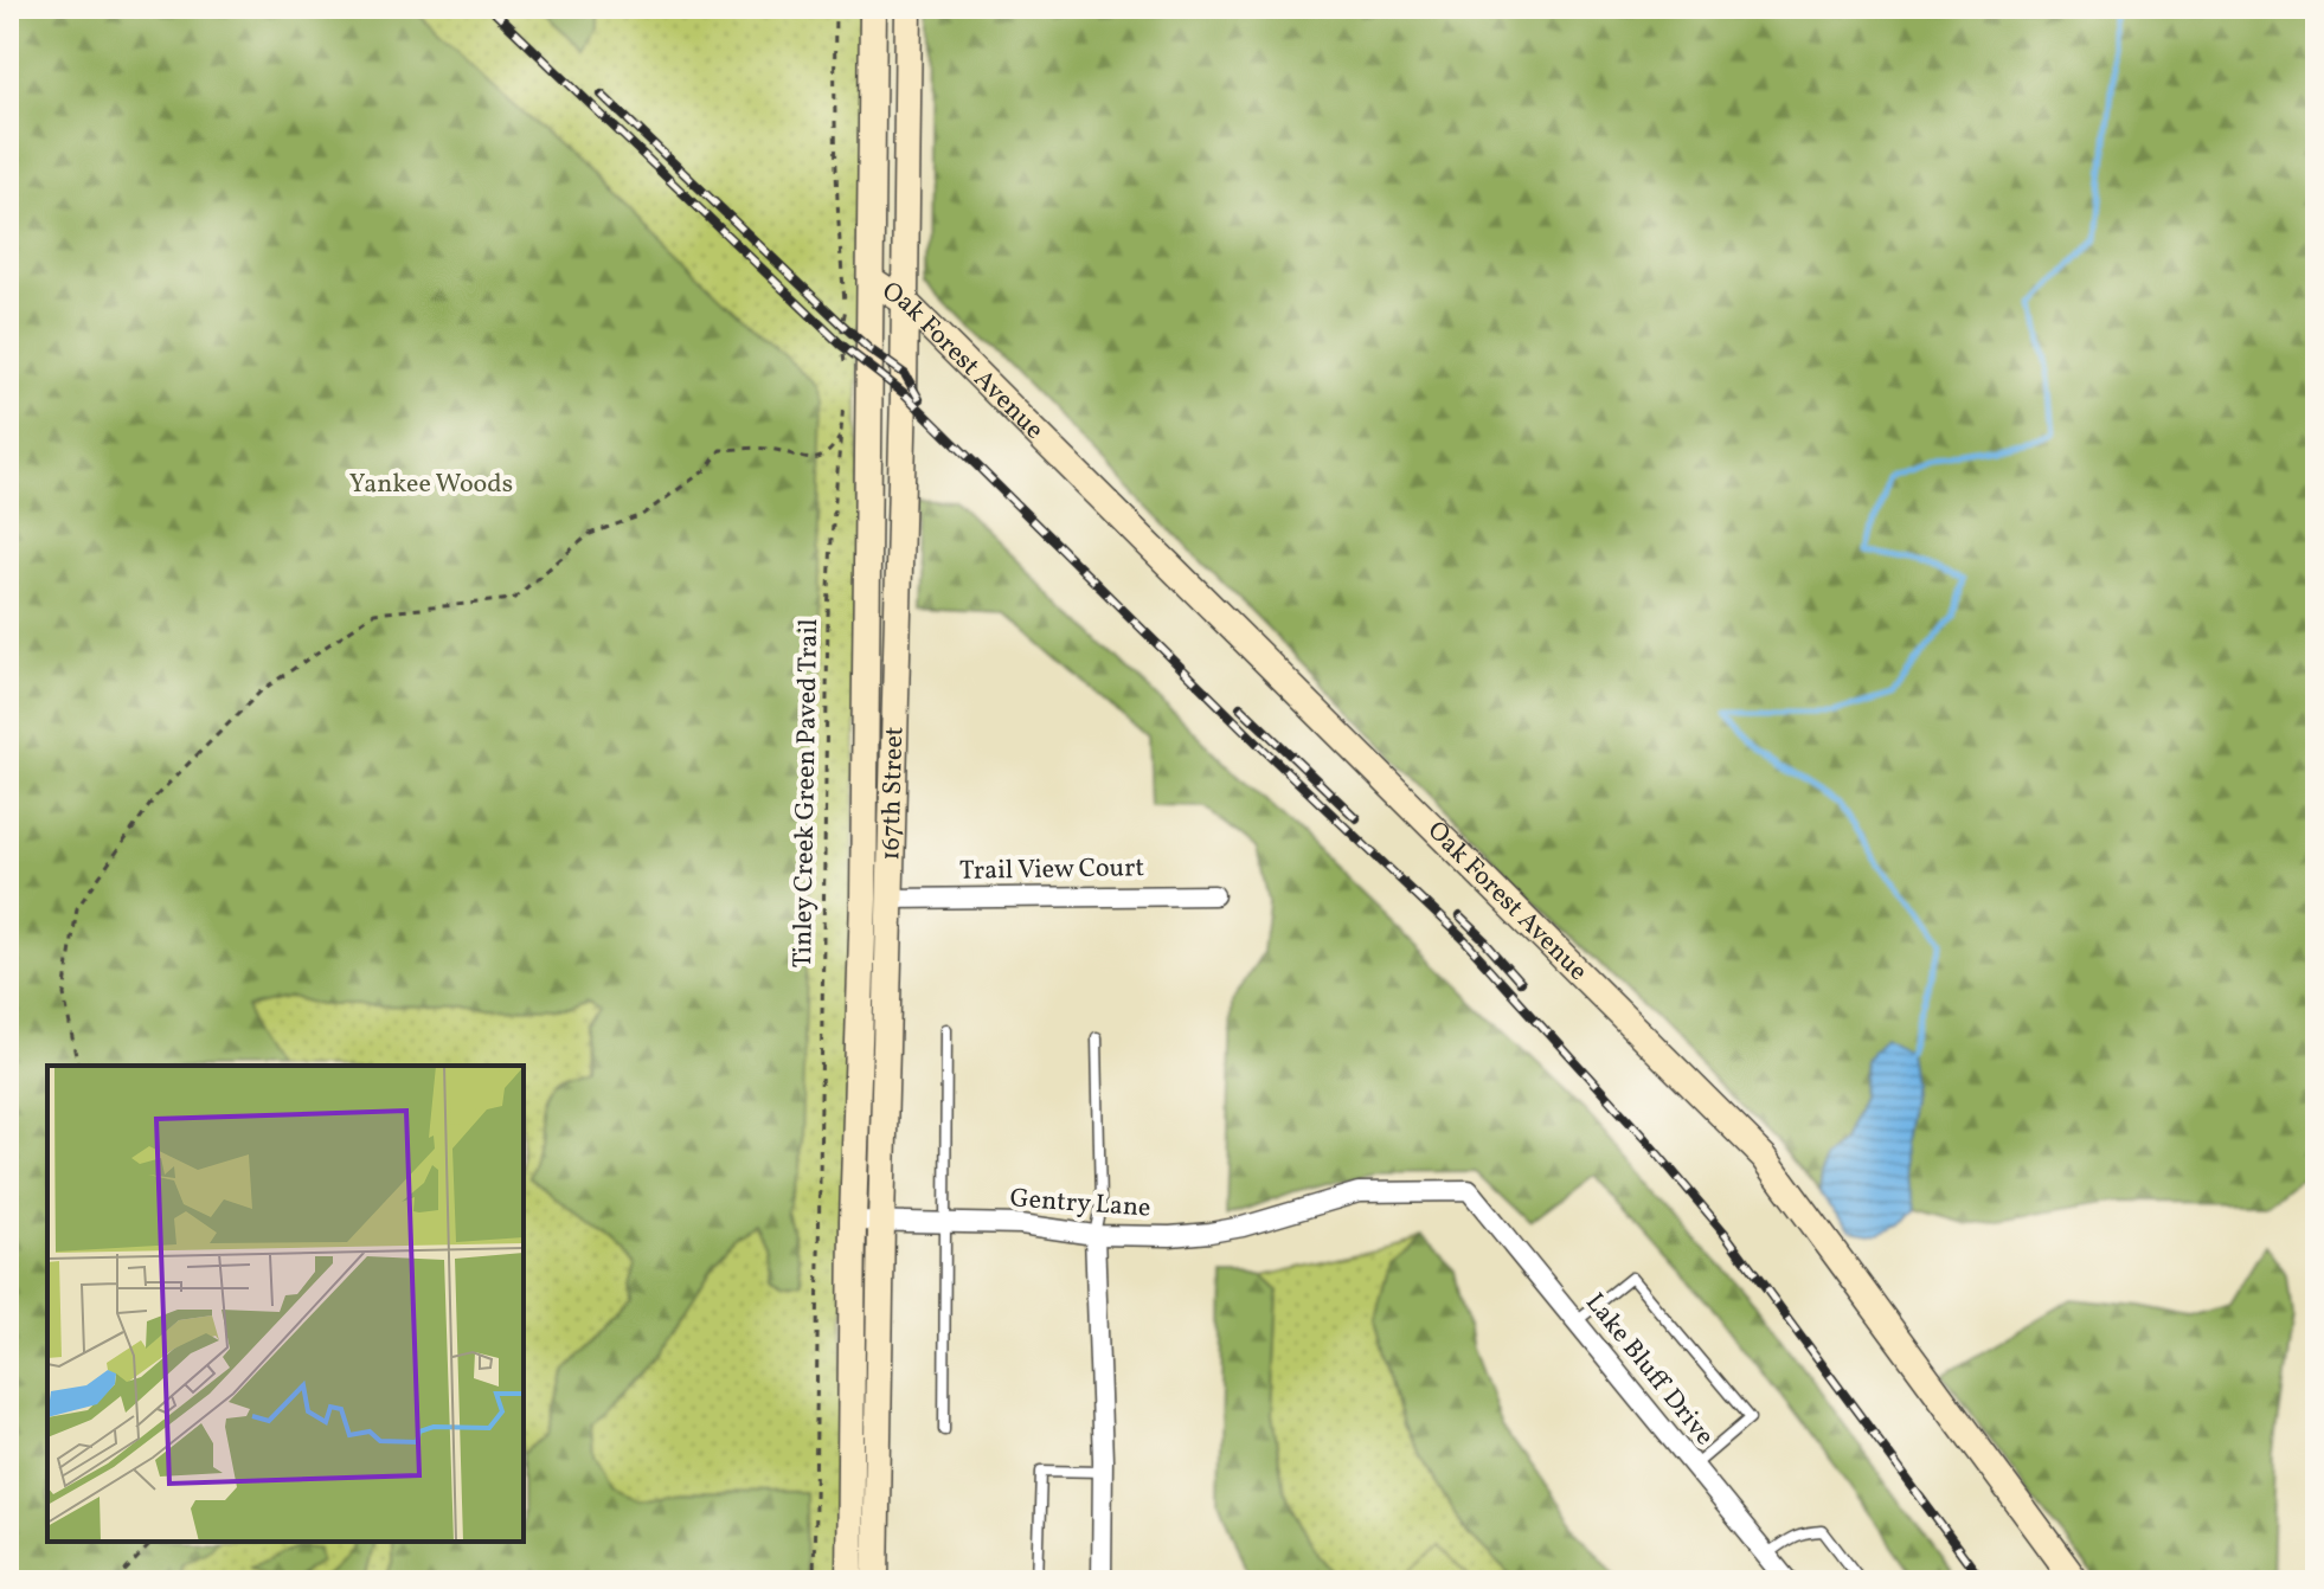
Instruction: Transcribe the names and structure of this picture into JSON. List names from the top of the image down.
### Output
{
  "streets": {
    "main road": ["Oak Forest Avenue", "167th Street"],
    "street": ["Trail View Court", "Gentry Lane", "Lake Bluff Drive"],
    "path": ["Tinley Creek Green Paved Trail"]
  },
  "crossings": [
    ["Oak Forest Avenue", "167th Street"],
    ["167th Street", "Trail View Court"],
    ["167th Street", "Gentry Lane"],
    ["Gentry Lane", "Lake Bluff Drive"]
  ],
  "parks": ["Yankee Woods"]
}
